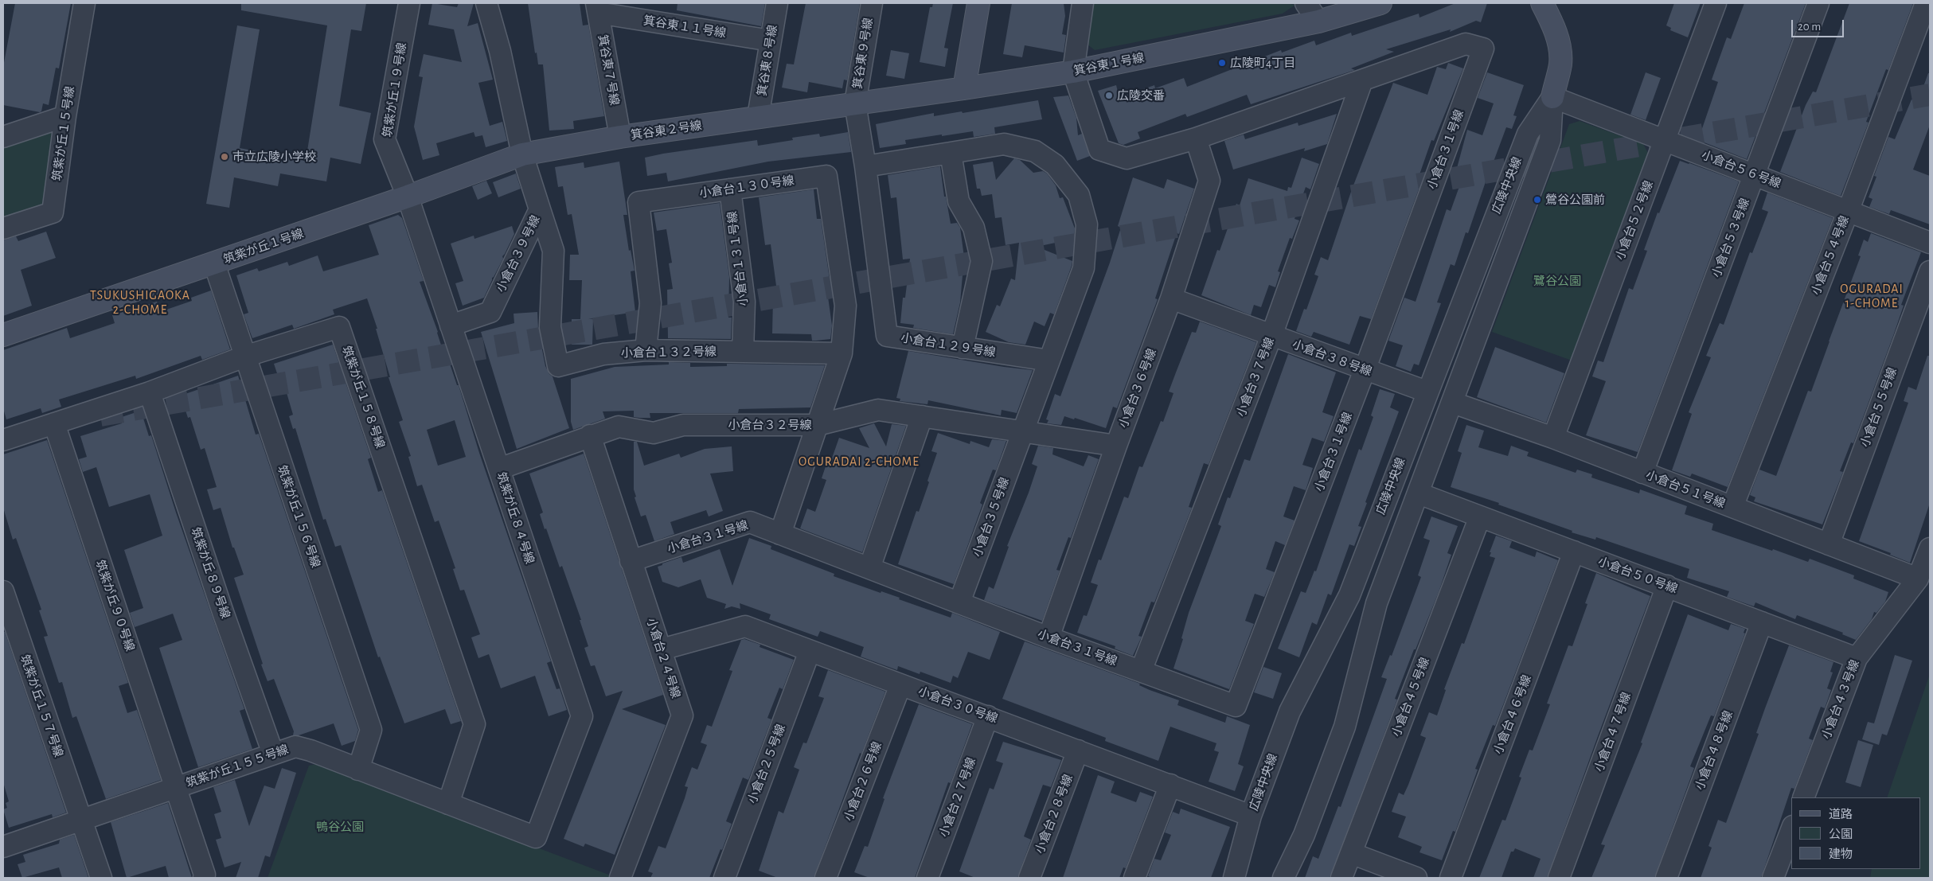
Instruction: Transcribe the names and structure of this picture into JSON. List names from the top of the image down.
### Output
{
  "streets": {
    "street": [
      "箕谷東１１号線",
      "箕谷東９号線",
      "箕谷東８号線",
      "箕谷東１号線",
      "箕谷東７号線",
      "筑紫が丘１９号線",
      "箕谷東２号線",
      "筑紫が丘１５号線",
      "小倉台３１号線",
      "小倉台５６号線",
      "広陵中央線",
      "小倉台１３０号線",
      "小倉台５２号線",
      "小倉台５３号線",
      "筑紫が丘１号線",
      "小倉台３９号線",
      "小倉台５４号線",
      "小倉台１３１号線",
      "小倉台１２９号線",
      "小倉台１３２号線",
      "小倉台３８号線",
      "小倉台３７号線",
      "小倉台３６号線",
      "筑紫が丘１５８号線",
      "小倉台５５号線",
      "小倉台３２号線",
      "小倉台５１号線",
      "筑紫が丘１５６号線",
      "小倉台３５号線",
      "筑紫が丘８４号線",
      "筑紫が丘８９号線",
      "小倉台５０号線",
      "筑紫が丘９０号線",
      "小倉台２４号線",
      "小倉台４５号線",
      "小倉台４３号線",
      "小倉台３０号線",
      "筑紫が丘１５７号線",
      "小倉台４６号線",
      "小倉台４７号線",
      "小倉台４８号線",
      "小倉台２５号線",
      "筑紫が丘１５５号線",
      "小倉台２６号線",
      "小倉台２７号線",
      "小倉台２８号線"
    ]
  },
  "crossings": [
    ["箕谷東１１号線", "箕谷東８号線"],
    ["箕谷東１１号線", "箕谷東７号線"],
    ["箕谷東９号線", "箕谷東２号線"],
    ["箕谷東９号線", "小倉台１２９号線"],
    ["箕谷東８号線", "箕谷東２号線"],
    ["箕谷東１号線", "箕谷東２号線"],
    ["箕谷東１号線", "小倉台３１号線"],
    ["箕谷東７号線", "箕谷東２号線"],
    ["筑紫が丘１９号線", "筑紫が丘１号線"],
    ["筑紫が丘１９号線", "筑紫が丘８４号線"],
    ["箕谷東２号線", "筑紫が丘１号線"],
    ["箕谷東２号線", "小倉台３９号線"],
    ["箕谷東２号線", "小倉台１２９号線"],
    ["小倉台３１号線", "小倉台３８号線"],
    ["小倉台３１号線", "小倉台３７号線"],
    ["小倉台３１号線", "小倉台３６号線"],
    ["小倉台３１号線", "小倉台３５号線"],
    ["小倉台３１号線", "小倉台２４号線"],
    ["小倉台５６号線", "広陵中央線"],
    ["小倉台５６号線", "小倉台５２号線"],
    ["小倉台５６号線", "小倉台５３号線"],
    ["小倉台５６号線", "小倉台５４号線"],
    ["広陵中央線", "小倉台３８号線"],
    ["広陵中央線", "小倉台５１号線"],
    ["広陵中央線", "小倉台５０号線"],
    ["広陵中央線", "小倉台３０号線"],
    ["小倉台１３０号線", "小倉台１３１号線"],
    ["小倉台１３０号線", "小倉台１３２号線"],
    ["小倉台５２号線", "小倉台５１号線"],
    ["小倉台５３号線", "小倉台５１号線"],
    ["筑紫が丘１号線", "小倉台３９号線"],
    ["筑紫が丘１号線", "筑紫が丘１５６号線"],
    ["筑紫が丘１号線", "筑紫が丘８４号線"],
    ["小倉台３９号線", "小倉台１３２号線"],
    ["小倉台３９号線", "筑紫が丘８４号線"],
    ["小倉台５４号線", "小倉台５１号線"],
    ["小倉台１３１号線", "小倉台１３２号線"],
    ["小倉台３８号線", "小倉台３７号線"],
    ["小倉台３８号線", "小倉台３６号線"],
    ["小倉台３６号線", "小倉台３２号線"],
    ["筑紫が丘１５８号線", "筑紫が丘１５６号線"],
    ["筑紫が丘１５８号線", "筑紫が丘８９号線"],
    ["筑紫が丘１５８号線", "筑紫が丘９０号線"],
    ["筑紫が丘１５８号線", "筑紫が丘１５５号線"],
    ["小倉台５５号線", "小倉台５１号線"],
    ["小倉台３２号線", "小倉台３５号線"],
    ["小倉台３２号線", "筑紫が丘８４号線"],
    ["小倉台３２号線", "小倉台２４号線"],
    ["小倉台５１号線", "小倉台４３号線"],
    ["筑紫が丘１５６号線", "筑紫が丘１５５号線"],
    ["筑紫が丘８４号線", "筑紫が丘１５５号線"],
    ["筑紫が丘８９号線", "筑紫が丘１５５号線"],
    ["小倉台５０号線", "小倉台４５号線"],
    ["小倉台５０号線", "小倉台４３号線"],
    ["小倉台５０号線", "小倉台４６号線"],
    ["小倉台５０号線", "小倉台４７号線"],
    ["小倉台５０号線", "小倉台４８号線"],
    ["筑紫が丘９０号線", "筑紫が丘１５５号線"],
    ["小倉台２４号線", "小倉台３０号線"],
    ["小倉台３０号線", "小倉台２５号線"],
    ["小倉台３０号線", "小倉台２６号線"],
    ["小倉台３０号線", "小倉台２７号線"],
    ["小倉台３０号線", "小倉台２８号線"],
    ["筑紫が丘１５７号線", "筑紫が丘１５５号線"]
  ],
  "districts": ["OGURADAI 1-CHOME", "TSUKUSHIGAOKA 2-CHOME", "OGURADAI 2-CHOME"],
  "parks": ["鷺谷公園", "鴨谷公園"],
  "places": [
    "広陵町4丁目",
    "広陵交番",
    "市立広陵小学校",
    "鶯谷公園前"
  ],
  "legend": ["道路", "公園", "建物"],
  "scale_bar": "20 m"
}
